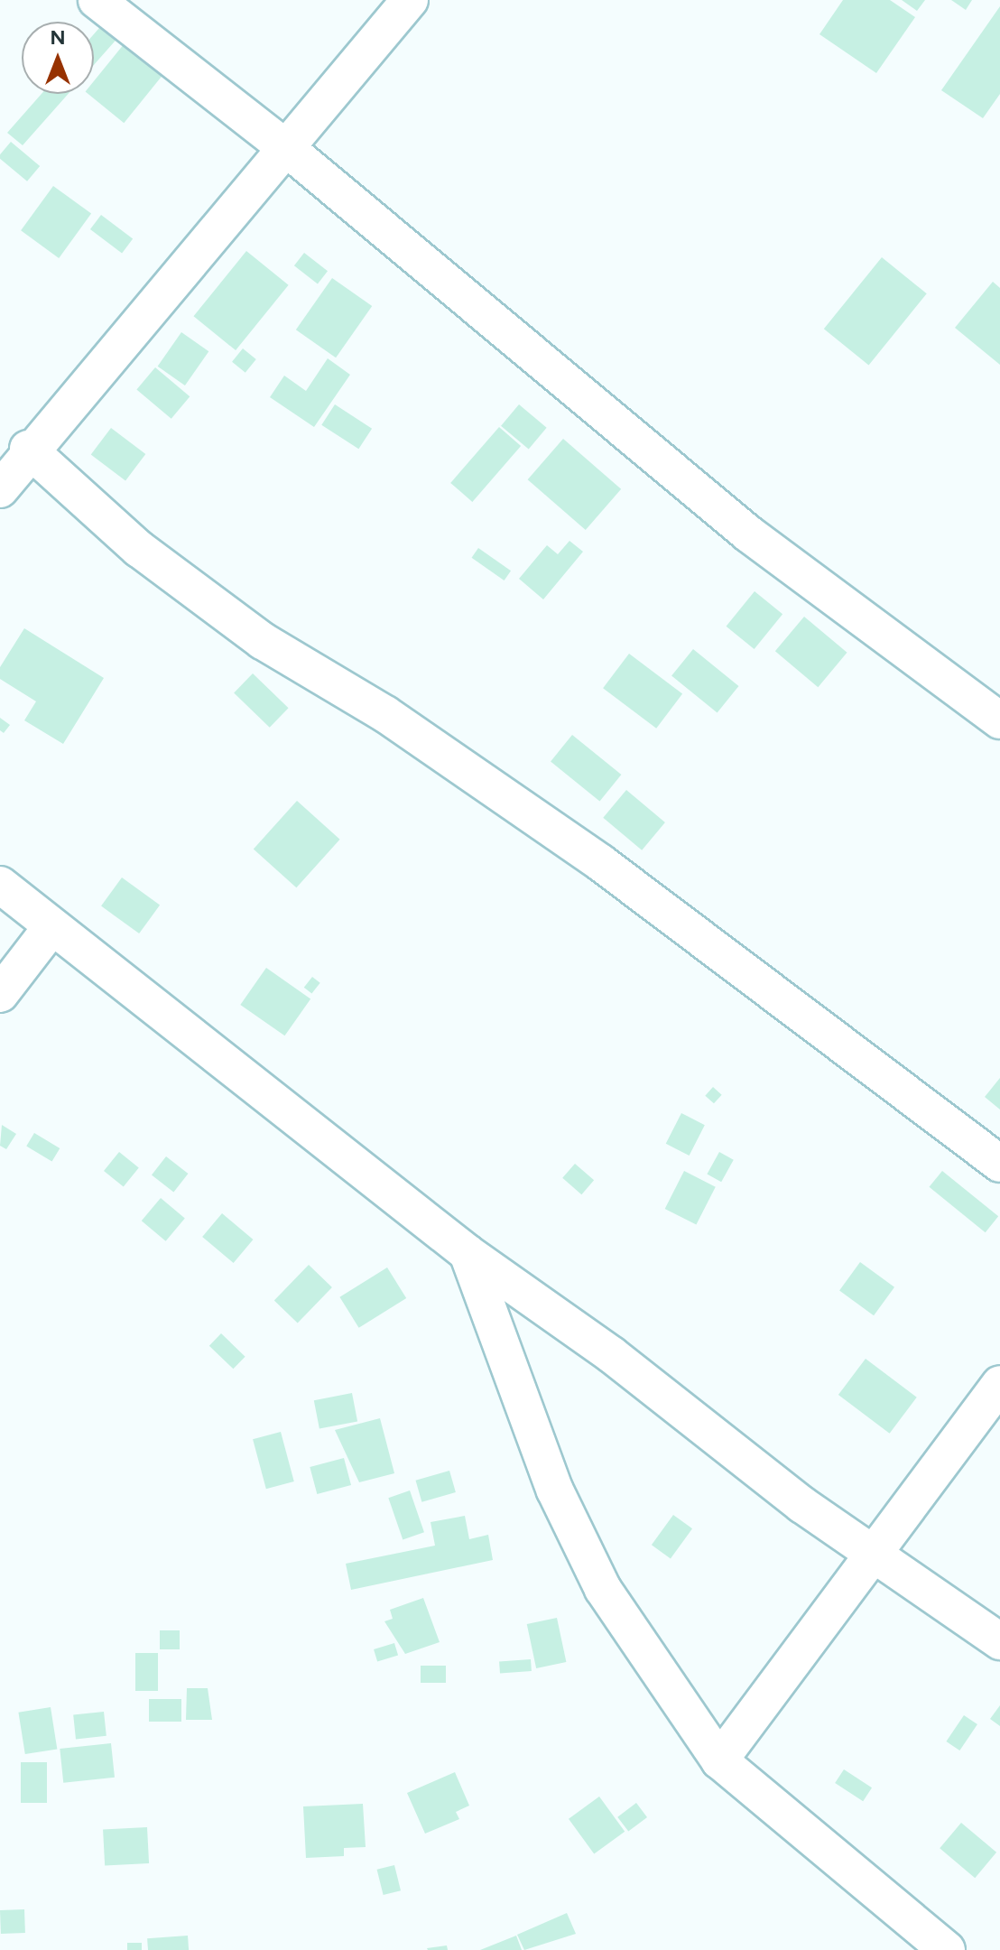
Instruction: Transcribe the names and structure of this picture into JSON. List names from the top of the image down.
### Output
{
  "north": "top"
}
